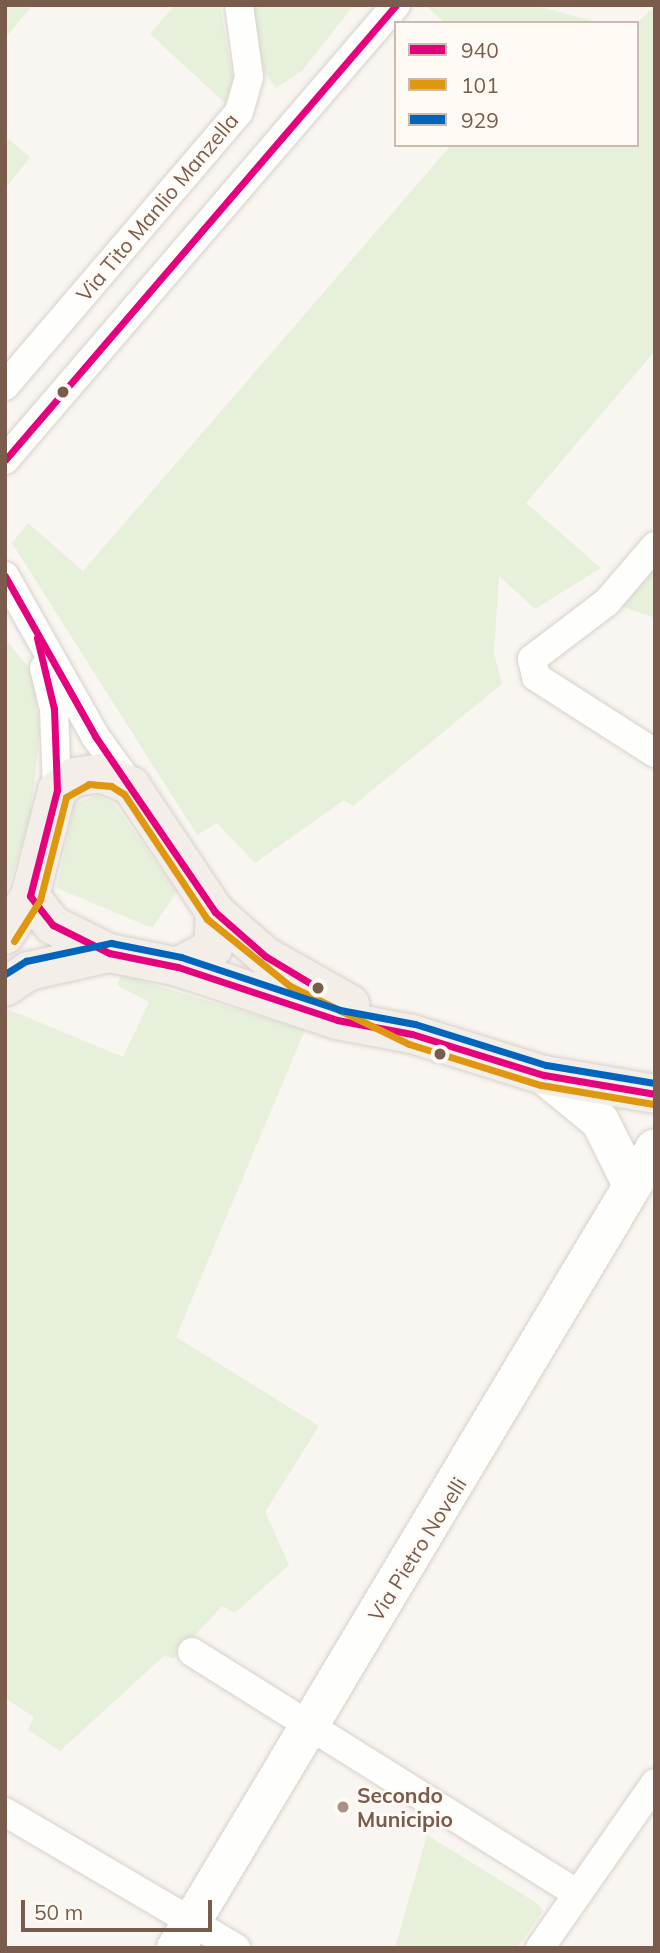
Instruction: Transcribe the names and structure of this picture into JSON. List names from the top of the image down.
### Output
{
  "streets": {
    "main road": ["Via Pietro Novelli"],
    "street": ["Via Tito Manlio Manzella"]
  },
  "places": ["Secondo Municipio"],
  "lines": ["transit line 940", "transit line 101", "transit line 929"],
  "legend": ["940", "101", "929"],
  "scale_bar": "50 m"
}
